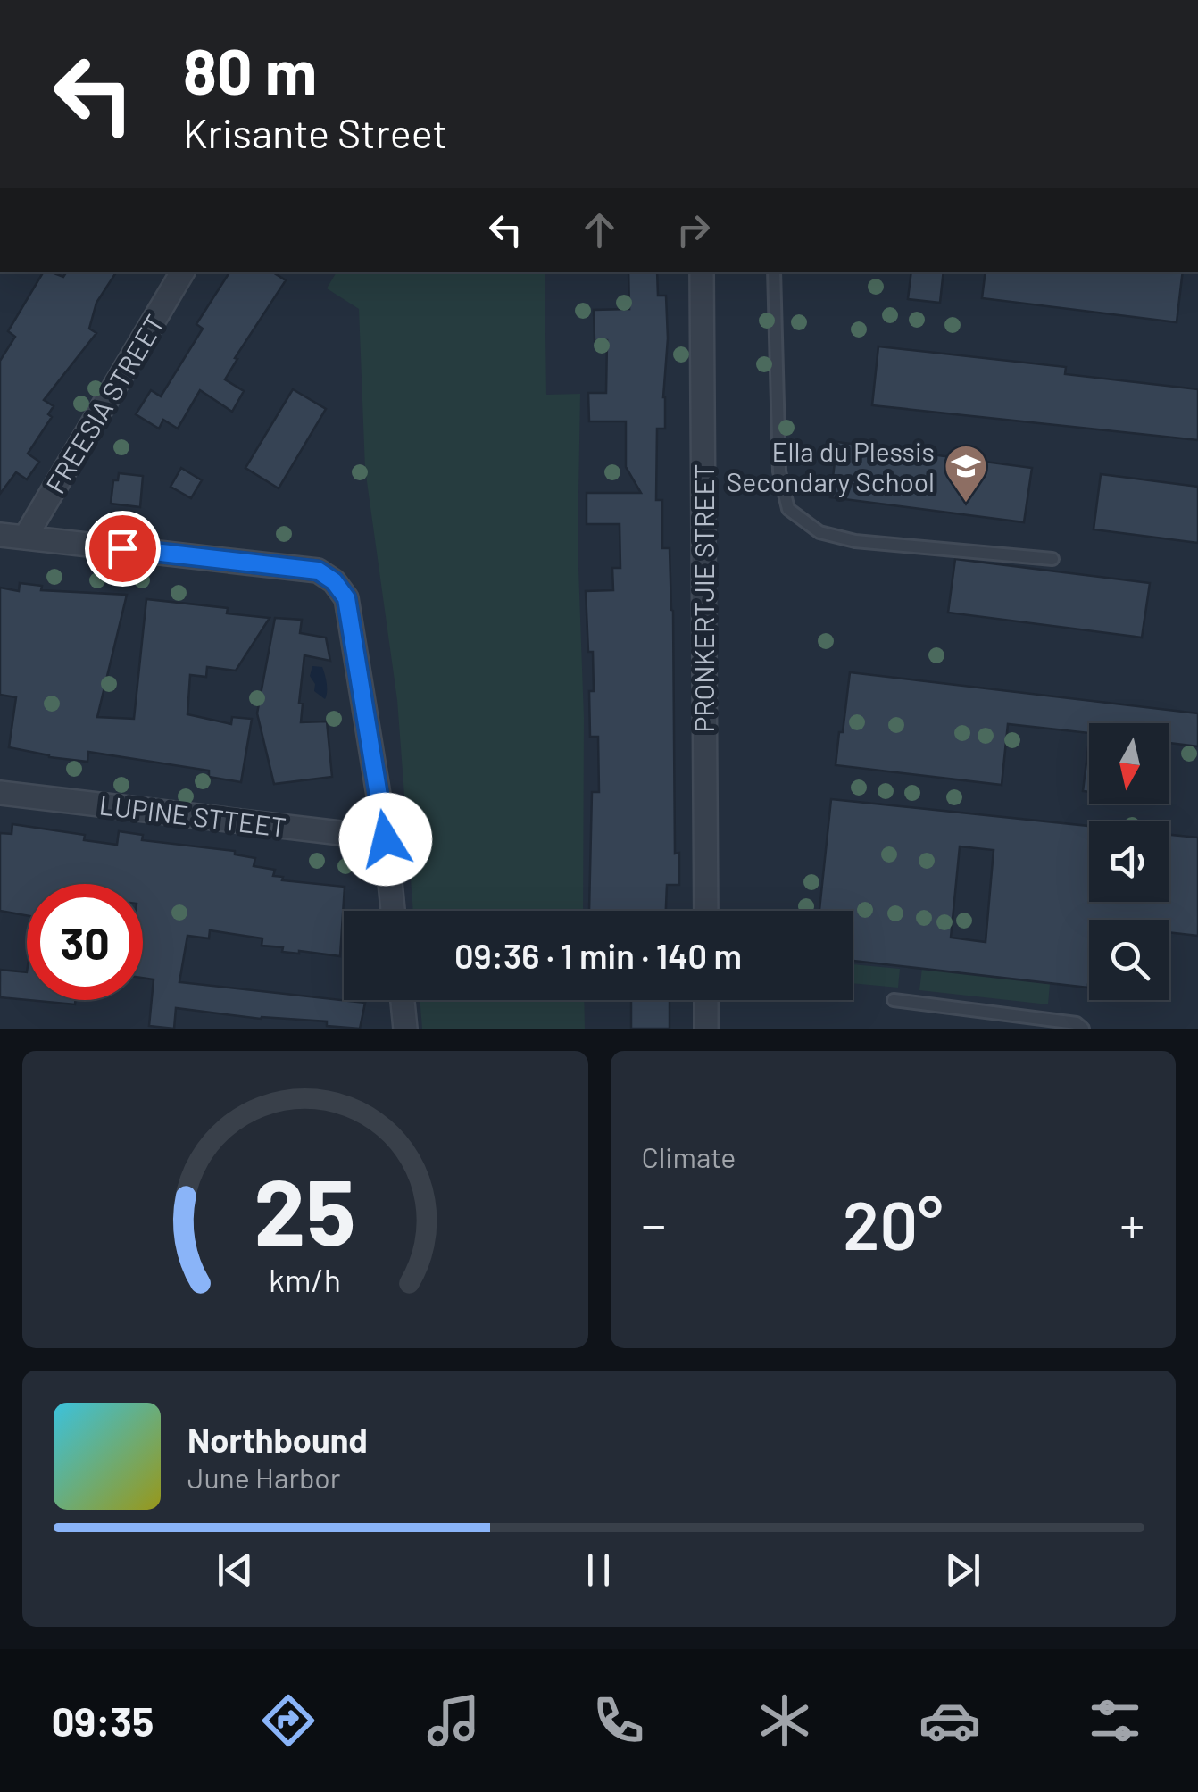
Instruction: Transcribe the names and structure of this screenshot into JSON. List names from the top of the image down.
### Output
{
  "streets": {
    "street": ["FREESIA STREET", "PRONKERTJIE STREET", "LUPINE STTEET"]
  },
  "places": {
    "school or university": ["Ella du Plessis Secondary School"]
  },
  "north": "bottom",
  "page": {
    "turn": ["80 m", "Krisante Street"],
    "limit": "30",
    "trip": "09:36 · 1 min · 140 m",
    "tile": "Climate",
    "heat": ["−", "20°", "+"],
    "song": ["Northbound", "June Harbor"],
    "tabs": "09:35",
    "gauge": ["25", "km/h"]
  }
}
